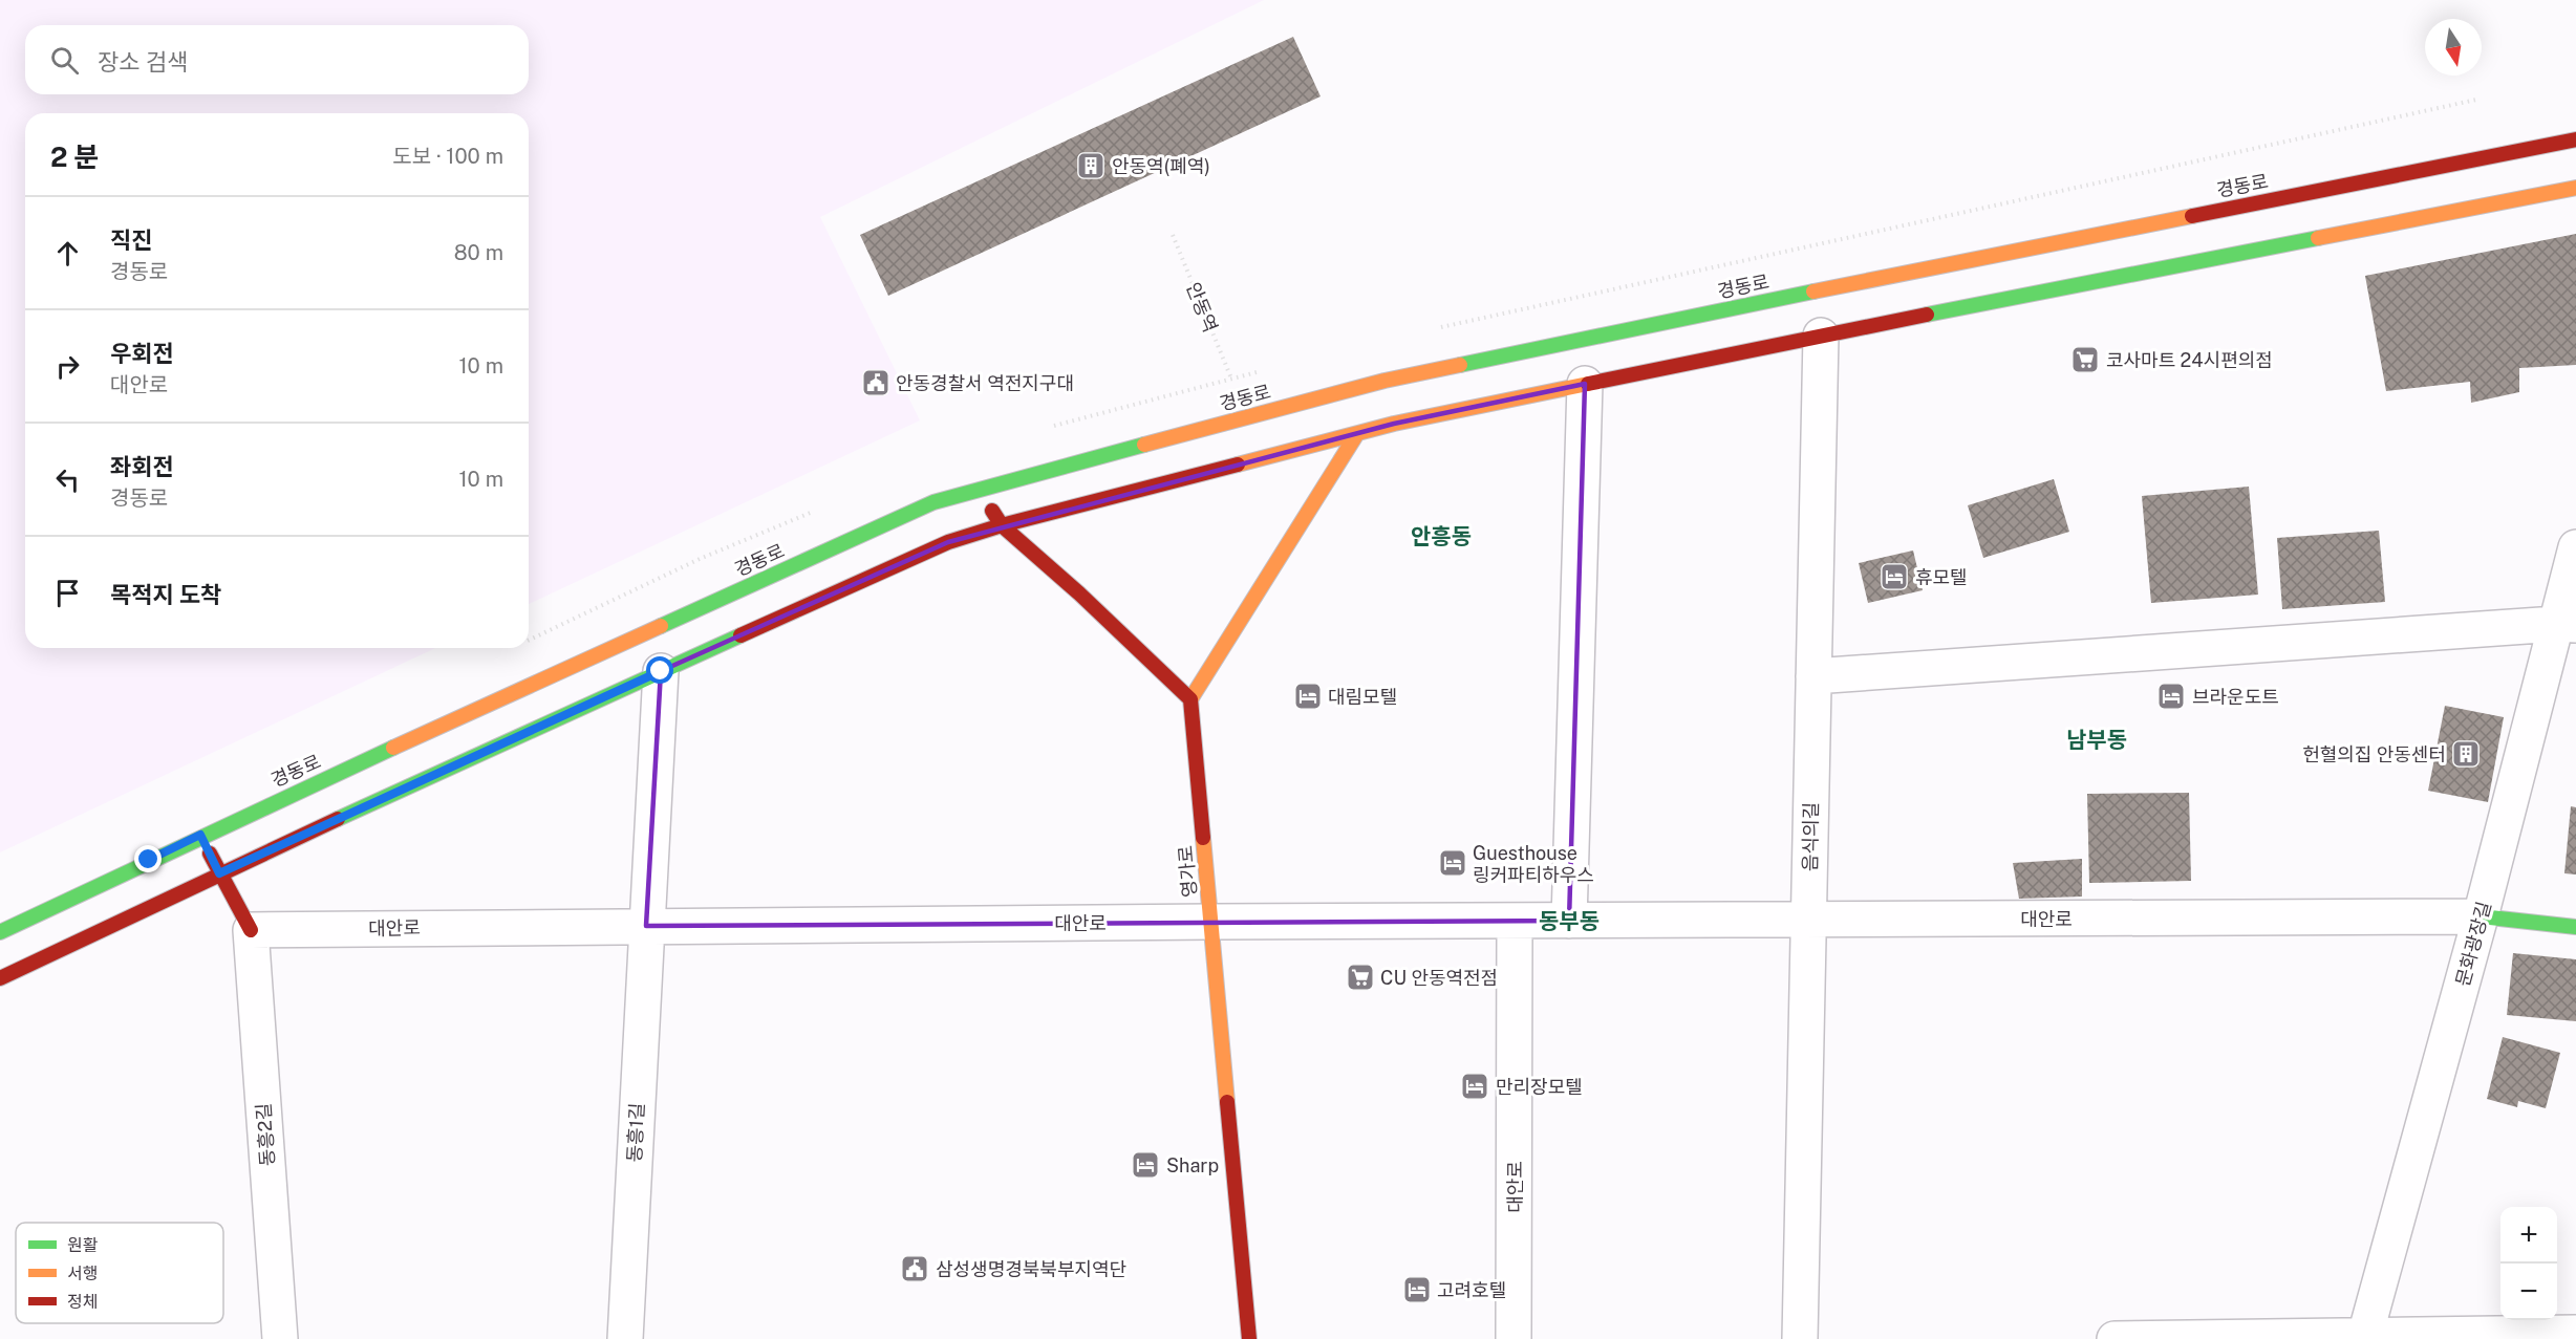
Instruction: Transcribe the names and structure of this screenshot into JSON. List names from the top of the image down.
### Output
{
  "streets": {
    "street": [
      "경동로",
      "음식의길",
      "영가로",
      "대안로",
      "문화광장길",
      "동흥1길",
      "동흥2길"
    ],
    "path": ["안동역"]
  },
  "crossings": [
    ["음식의길", "대안로"],
    ["영가로", "대안로"],
    ["대안로", "문화광장길"],
    ["대안로", "동흥1길"],
    ["대안로", "동흥2길"]
  ],
  "districts": ["안흥동", "남부동", "동부동"],
  "places": {
    "building": ["안동역(폐역)", "헌혈의집 안동센터"],
    "supermarket": ["코사마트 24시편의점", "CU 안동역전점"],
    "public building": ["안동경찰서 역전지구대", "삼성생명경북북부지역단"],
    "hotel": [
      "휴모텔",
      "대림모텔",
      "브라운도트",
      "Guesthouse 링커파티하우스",
      "만리장모텔",
      "Sharp",
      "고려호텔"
    ]
  },
  "legend": ["원활", "서행", "정체"],
  "north": "bottom",
  "page": {
    "search": "장소 검색",
    "heading": ["2 분", "도보 · 100 m"],
    "list": [
      ["직진", "경동로", "80 m"],
      ["우회전", "대안로", "10 m"],
      ["좌회전", "경동로", "10 m"],
      "목적지 도착"
    ],
    "map_buttons": ["+", "−"]
  }
}
